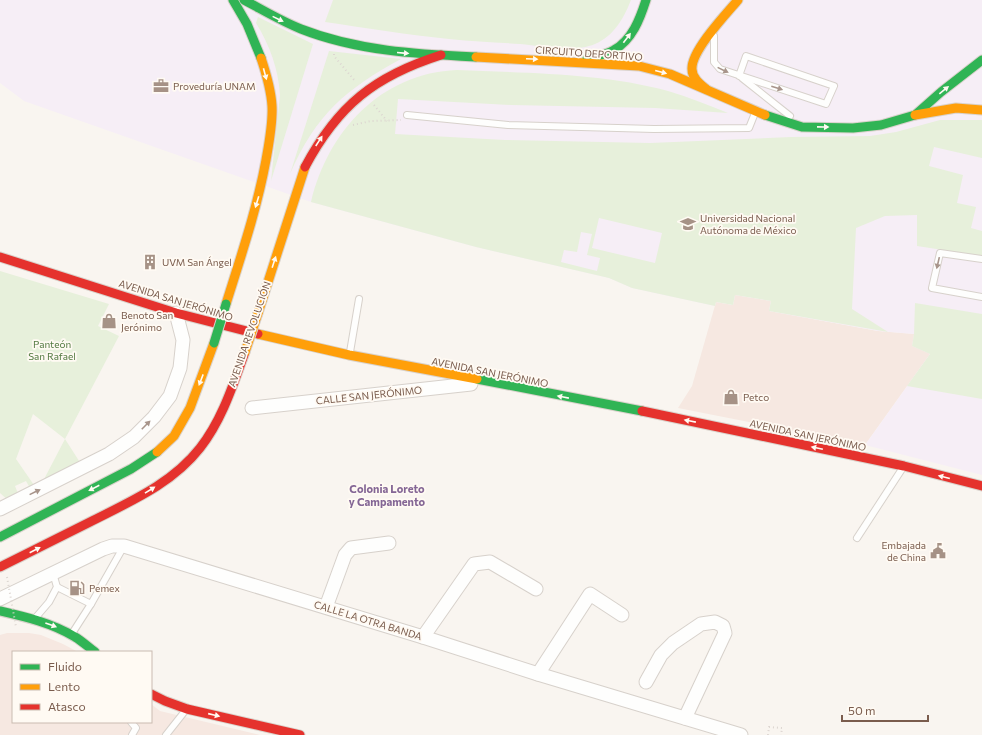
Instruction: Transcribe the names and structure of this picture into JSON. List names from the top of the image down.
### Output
{
  "streets": {
    "main road": ["CIRCUITO DEPORTIVO", "AVENIDA SAN JERÓNIMO", "AVENIDA REVOLUCIÓN"],
    "street": ["CALLE SAN JERÓNIMO", "CALLE LA OTRA BANDA"]
  },
  "crossings": [
    ["CIRCUITO DEPORTIVO", "AVENIDA REVOLUCIÓN"],
    ["AVENIDA SAN JERÓNIMO", "CALLE SAN JERÓNIMO"]
  ],
  "one_way": ["CIRCUITO DEPORTIVO", "AVENIDA SAN JERÓNIMO", "AVENIDA REVOLUCIÓN"],
  "districts": ["Colonia Loreto y Campamento"],
  "parks": ["Panteón San Rafael"],
  "places": {
    "office": ["Proveduría UNAM"],
    "school or university": ["Universidad Nacional Autónoma de México"],
    "building": ["UVM San Ángel"],
    "shop": ["Benoto San Jerónimo", "Petco"],
    "public building": ["Embajada de China"],
    "fuel station": ["Pemex"]
  },
  "legend": ["Fluido", "Lento", "Atasco"],
  "scale_bar": "50 m"
}
